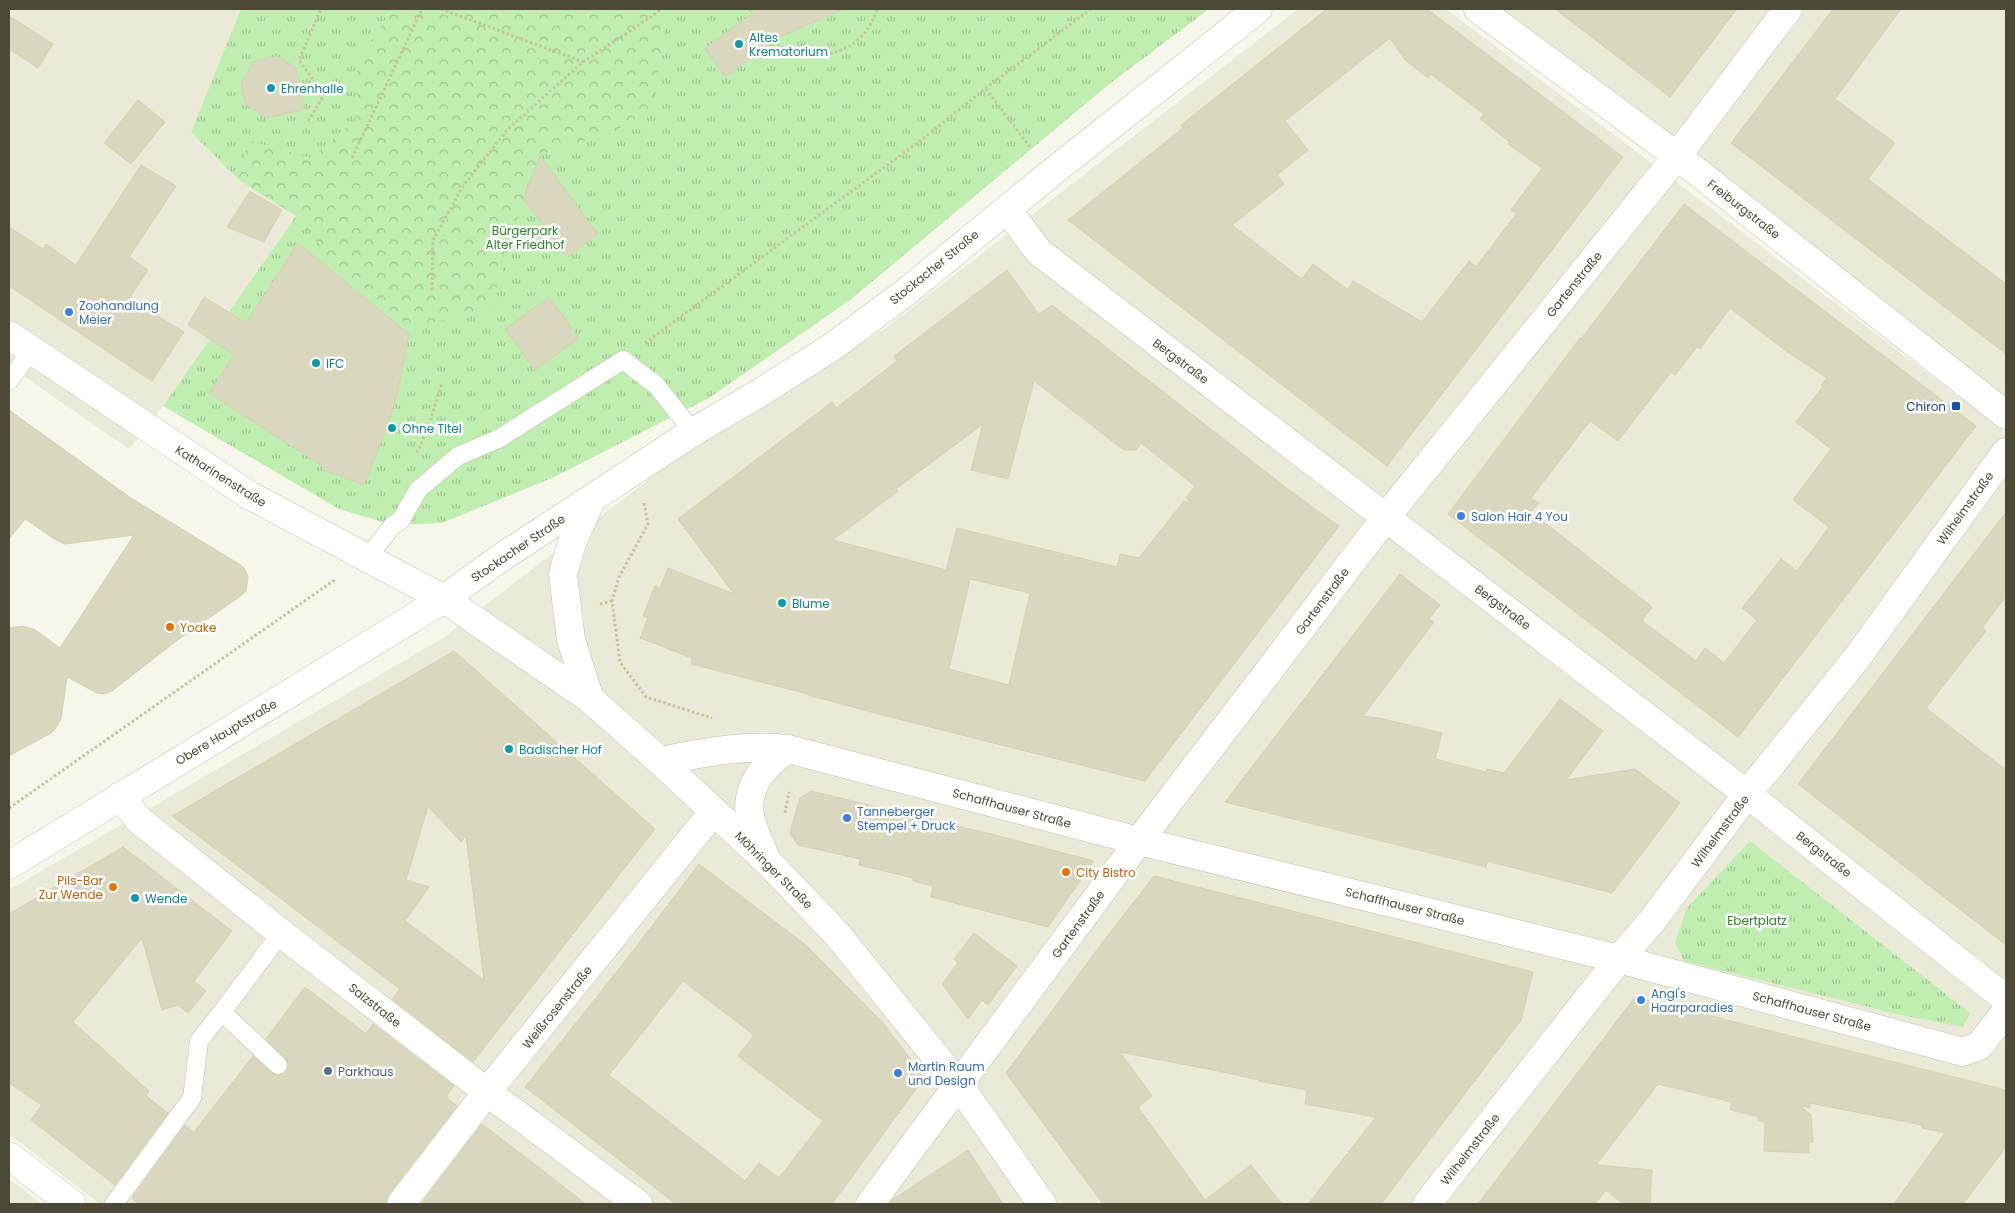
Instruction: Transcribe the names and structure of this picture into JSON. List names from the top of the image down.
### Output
{
  "streets": {
    "street": [
      "Freiburgstraße",
      "Stockacher Straße",
      "Gartenstraße",
      "Bergstraße",
      "Katharinenstraße",
      "Wilhelmstraße",
      "Obere Hauptstraße",
      "Schaffhauser Straße",
      "Möhringer Straße",
      "Salzstraße",
      "Weißrosenstraße"
    ]
  },
  "crossings": [
    ["Freiburgstraße", "Gartenstraße"],
    ["Stockacher Straße", "Bergstraße"],
    ["Stockacher Straße", "Katharinenstraße"],
    ["Stockacher Straße", "Obere Hauptstraße"],
    ["Stockacher Straße", "Möhringer Straße"],
    ["Gartenstraße", "Bergstraße"],
    ["Gartenstraße", "Schaffhauser Straße"],
    ["Gartenstraße", "Möhringer Straße"],
    ["Bergstraße", "Wilhelmstraße"],
    ["Katharinenstraße", "Obere Hauptstraße"],
    ["Katharinenstraße", "Möhringer Straße"],
    ["Wilhelmstraße", "Schaffhauser Straße"],
    ["Obere Hauptstraße", "Möhringer Straße"],
    ["Obere Hauptstraße", "Salzstraße"],
    ["Schaffhauser Straße", "Möhringer Straße"],
    ["Möhringer Straße", "Weißrosenstraße"],
    ["Salzstraße", "Weißrosenstraße"]
  ],
  "parks": ["Bürgerpark Alter Friedhof", "Ebertplatz"],
  "places": {
    "other": [
      "Altes Krematorium",
      "Ehrenhalle",
      "Zoohandlung Meier",
      "IFC",
      "Ohne Titel",
      "Salon Hair 4 You",
      "Blume",
      "Yoake",
      "Badischer Hof",
      "Tanneberger Stempel + Druck",
      "City Bistro",
      "Pils-Bar Zur Wende",
      "Wende",
      "Angi's Haarparadies",
      "Parkhaus",
      "Martin Raum und Design"
    ],
    "transit": ["Chiron"]
  }
}
